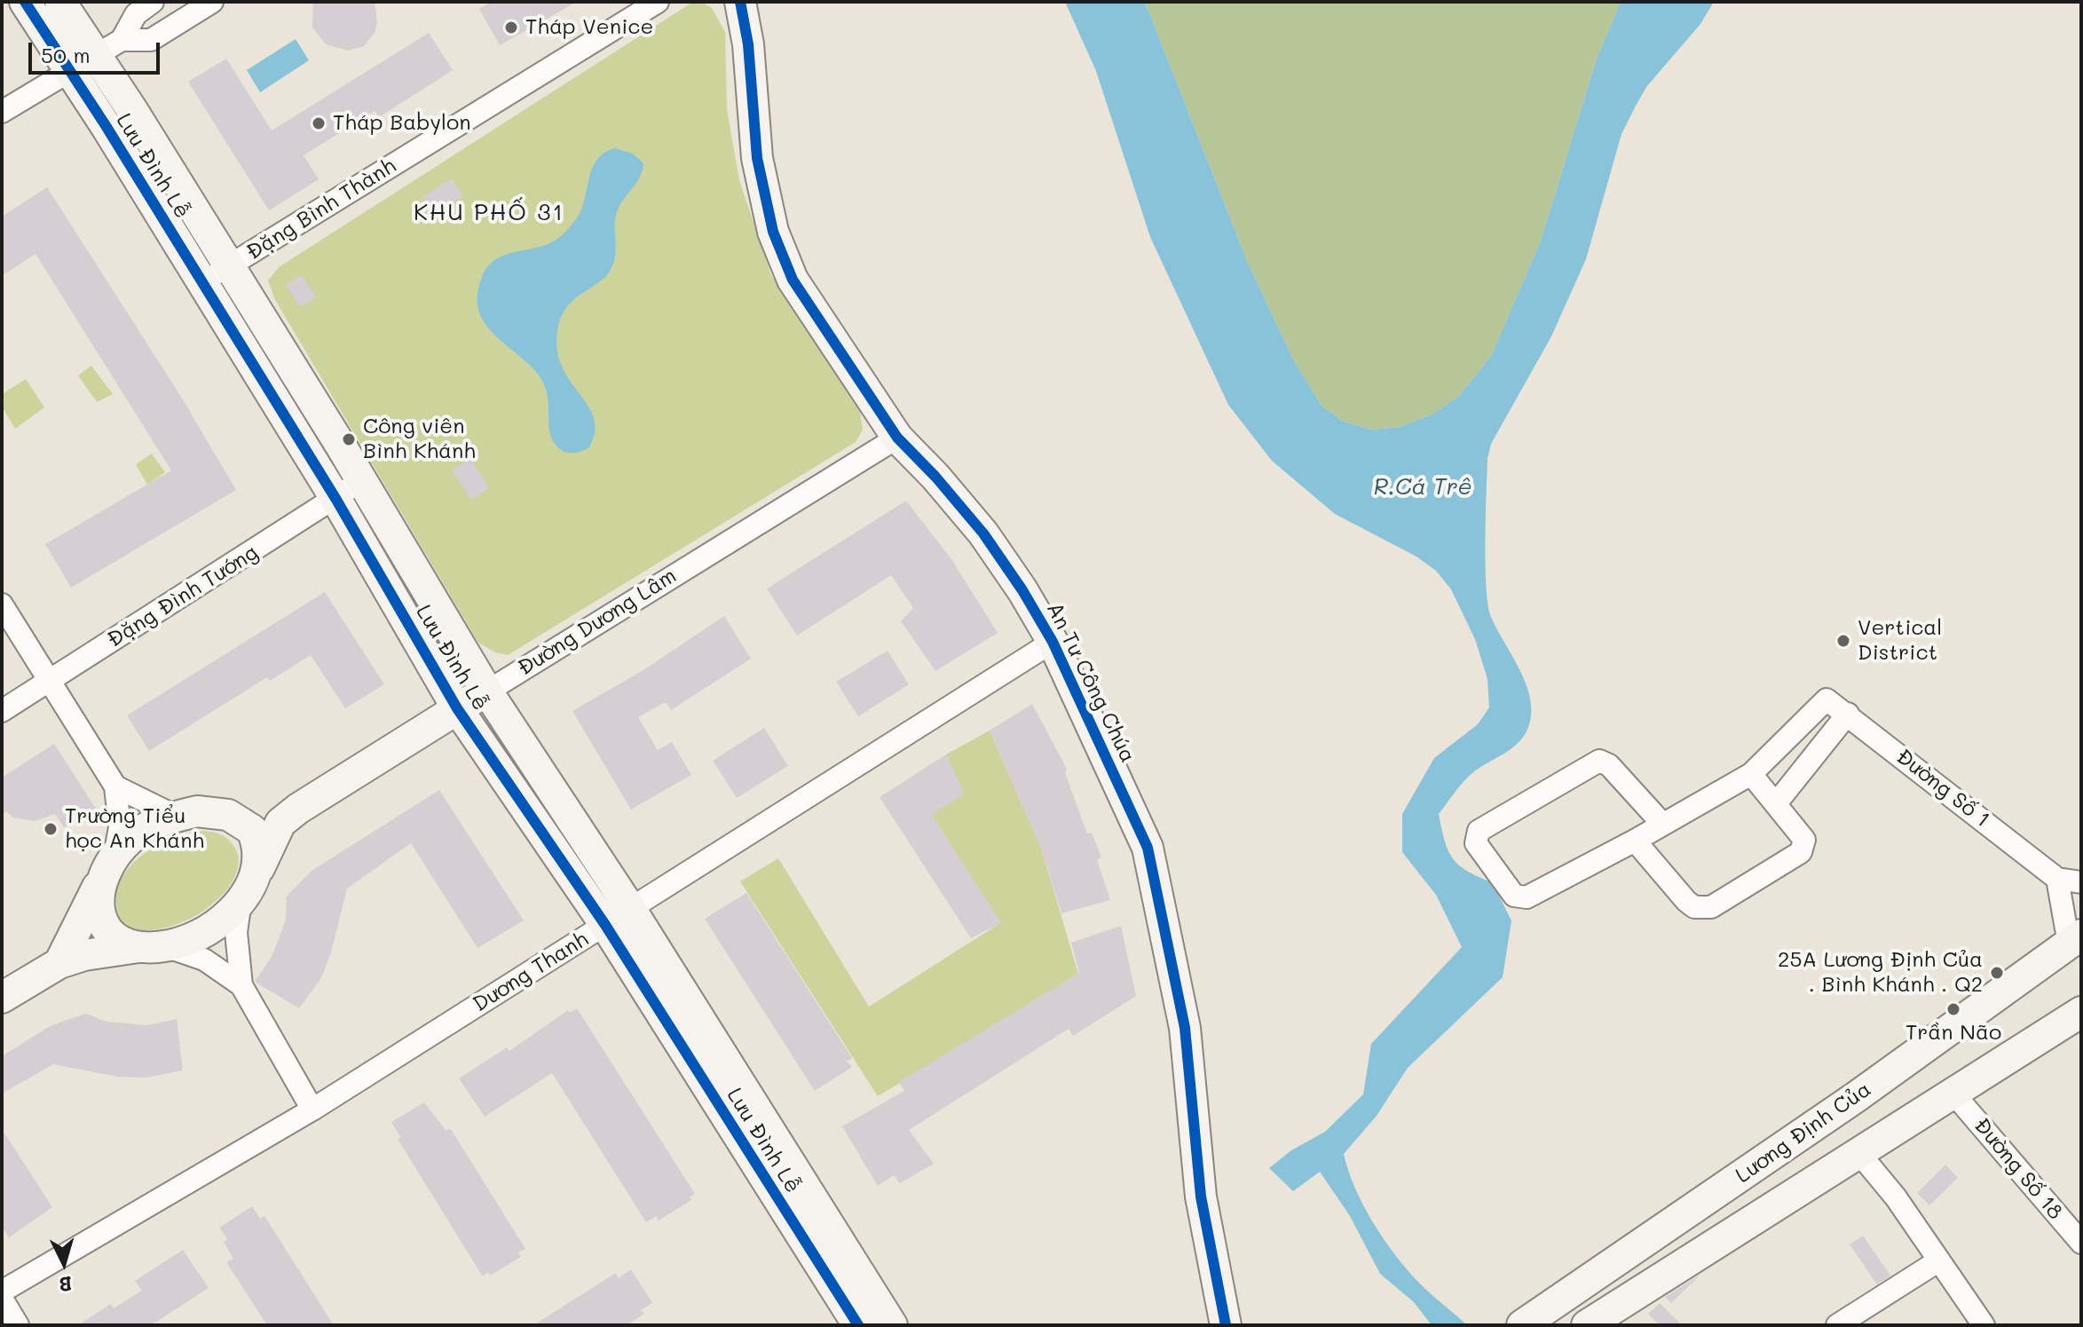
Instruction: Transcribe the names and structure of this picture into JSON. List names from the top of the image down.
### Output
{
  "streets": {
    "street": [
      "Lưu Đình Lễ",
      "Đặng Bình Thành",
      "Đặng Đình Tướng",
      "Đường Dương Lâm",
      "An Tư Công Chúa",
      "Đường Số 1",
      "Dương Thanh",
      "Lương Định Của",
      "Đường Số 18"
    ]
  },
  "crossings": [
    ["Lưu Đình Lễ", "Đặng Bình Thành"],
    ["Lưu Đình Lễ", "Đặng Đình Tướng"],
    ["Lưu Đình Lễ", "Đường Dương Lâm"],
    ["Lưu Đình Lễ", "Dương Thanh"],
    ["Đường Dương Lâm", "An Tư Công Chúa"],
    ["An Tư Công Chúa", "Dương Thanh"],
    ["Lương Định Của", "Đường Số 18"]
  ],
  "districts": ["KHU PHỐ 31"],
  "water": ["R.Cá Trê"],
  "places": [
    "Tháp Venice",
    "Tháp Babylon",
    "Công viên Bình Khánh",
    "Vertical District",
    "Trường Tiểu học An Khánh",
    "25A Lương Định Của . Bình Khánh . Q2",
    "Trần Não"
  ],
  "scale_bar": "50 m",
  "north": "bottom"
}
